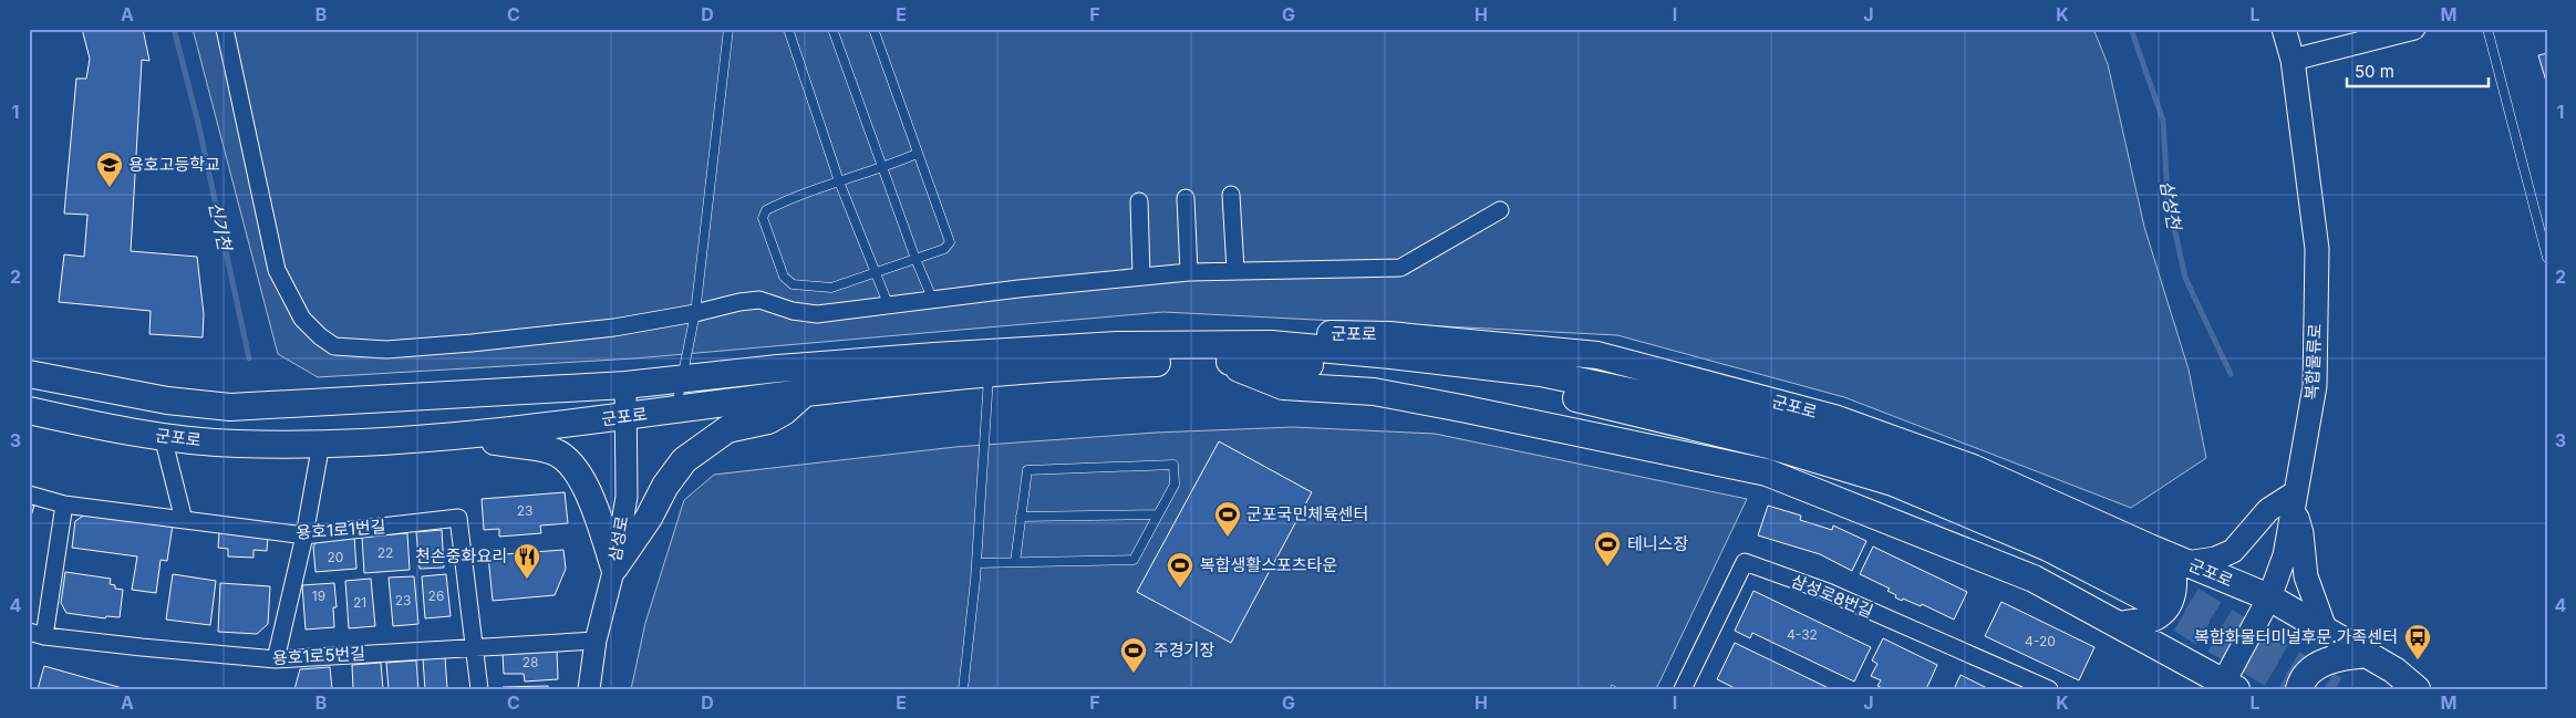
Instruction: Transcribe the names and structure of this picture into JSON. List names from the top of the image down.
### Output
{
  "streets": {
    "main road": ["군포로", "복합물류로"],
    "street": [
      "용호1로1번길",
      "삼성로",
      "삼성로8번길",
      "용호1로5번길"
    ]
  },
  "crossings": [
    ["군포로", "복합물류로"],
    ["군포로", "삼성로"],
    ["용호1로1번길", "용호1로5번길"],
    ["삼성로", "용호1로5번길"]
  ],
  "water": ["삼성천", "신기천"],
  "places": {
    "school or university": ["용호고등학교"],
    "sports": [
      "군포국민체육센터",
      "테니스장",
      "복합생활스포츠타운",
      "주경기장"
    ],
    "restaurant": ["천손중화요리"],
    "bus stop": ["복합화물터미널후문.가족센터"]
  },
  "house_numbers": [
    "23",
    "22",
    "20",
    "19",
    "26",
    "23",
    "21",
    "4-32",
    "4-20",
    "28"
  ],
  "scale_bar": "50 m",
  "grid": {
    "columns": [
      "A",
      "B",
      "C",
      "D",
      "E",
      "F",
      "G",
      "H",
      "I",
      "J",
      "K",
      "L",
      "M"
    ],
    "rows": [
      "1",
      "2",
      "3",
      "4"
    ]
  }
}
